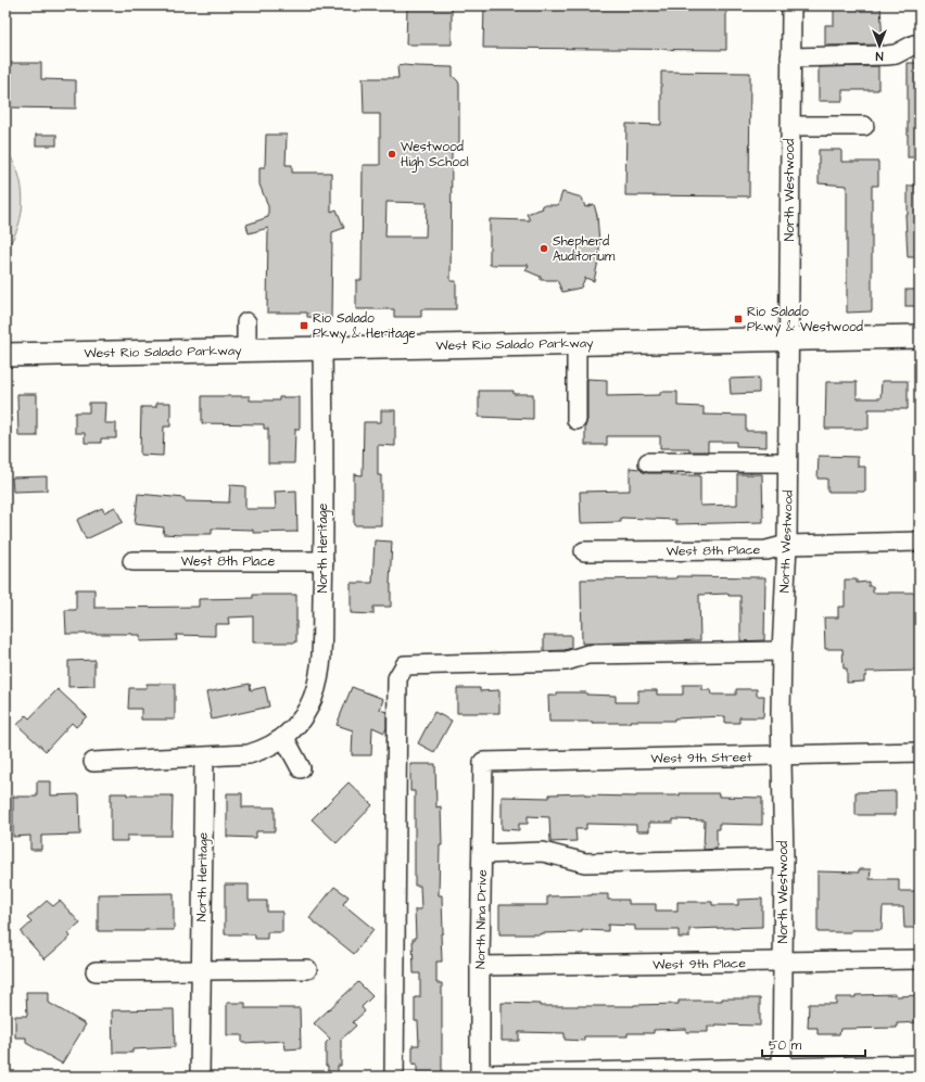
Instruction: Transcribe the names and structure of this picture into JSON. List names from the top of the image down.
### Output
{
  "streets": {
    "main road": ["West Rio Salado Parkway"],
    "street": [
      "North Westwood",
      "North Heritage",
      "West 8th Place",
      "West 9th Street",
      "North Nina Drive",
      "West 9th Place"
    ]
  },
  "crossings": [
    ["North Westwood", "West Rio Salado Parkway"],
    ["North Westwood", "West 8th Place"],
    ["North Westwood", "West 9th Street"],
    ["North Westwood", "West 9th Place"],
    ["West Rio Salado Parkway", "North Heritage"],
    ["North Heritage", "West 8th Place"],
    ["West 9th Street", "North Nina Drive"],
    ["North Nina Drive", "West 9th Place"]
  ],
  "places": {
    "other": ["Westwood High School", "Shepherd Auditorium"],
    "transit": ["Rio Salado Pkwy & Westwood", "Rio Salado Pkwy & Heritage"]
  },
  "scale_bar": "50 m",
  "north": "bottom"
}
